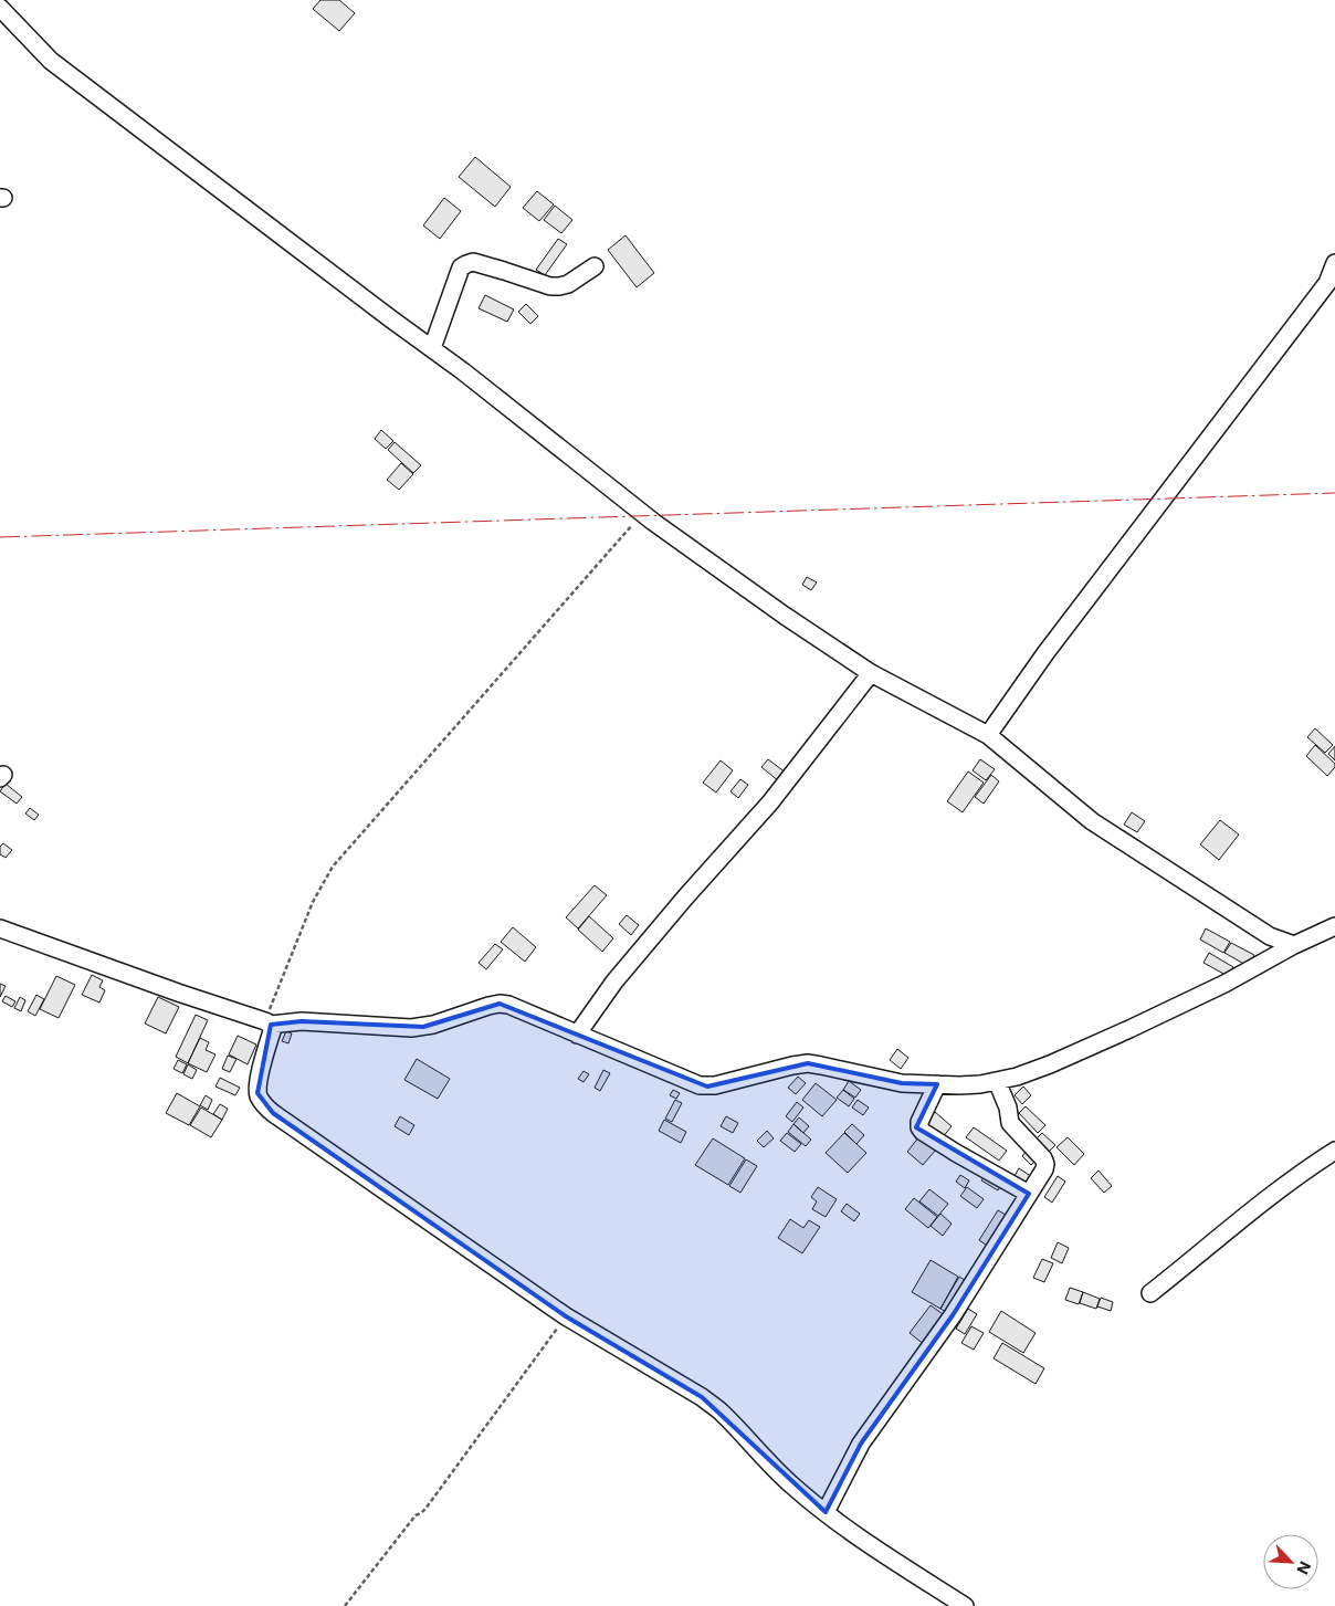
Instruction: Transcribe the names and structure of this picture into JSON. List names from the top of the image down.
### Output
{
  "north": "bottom right"
}
